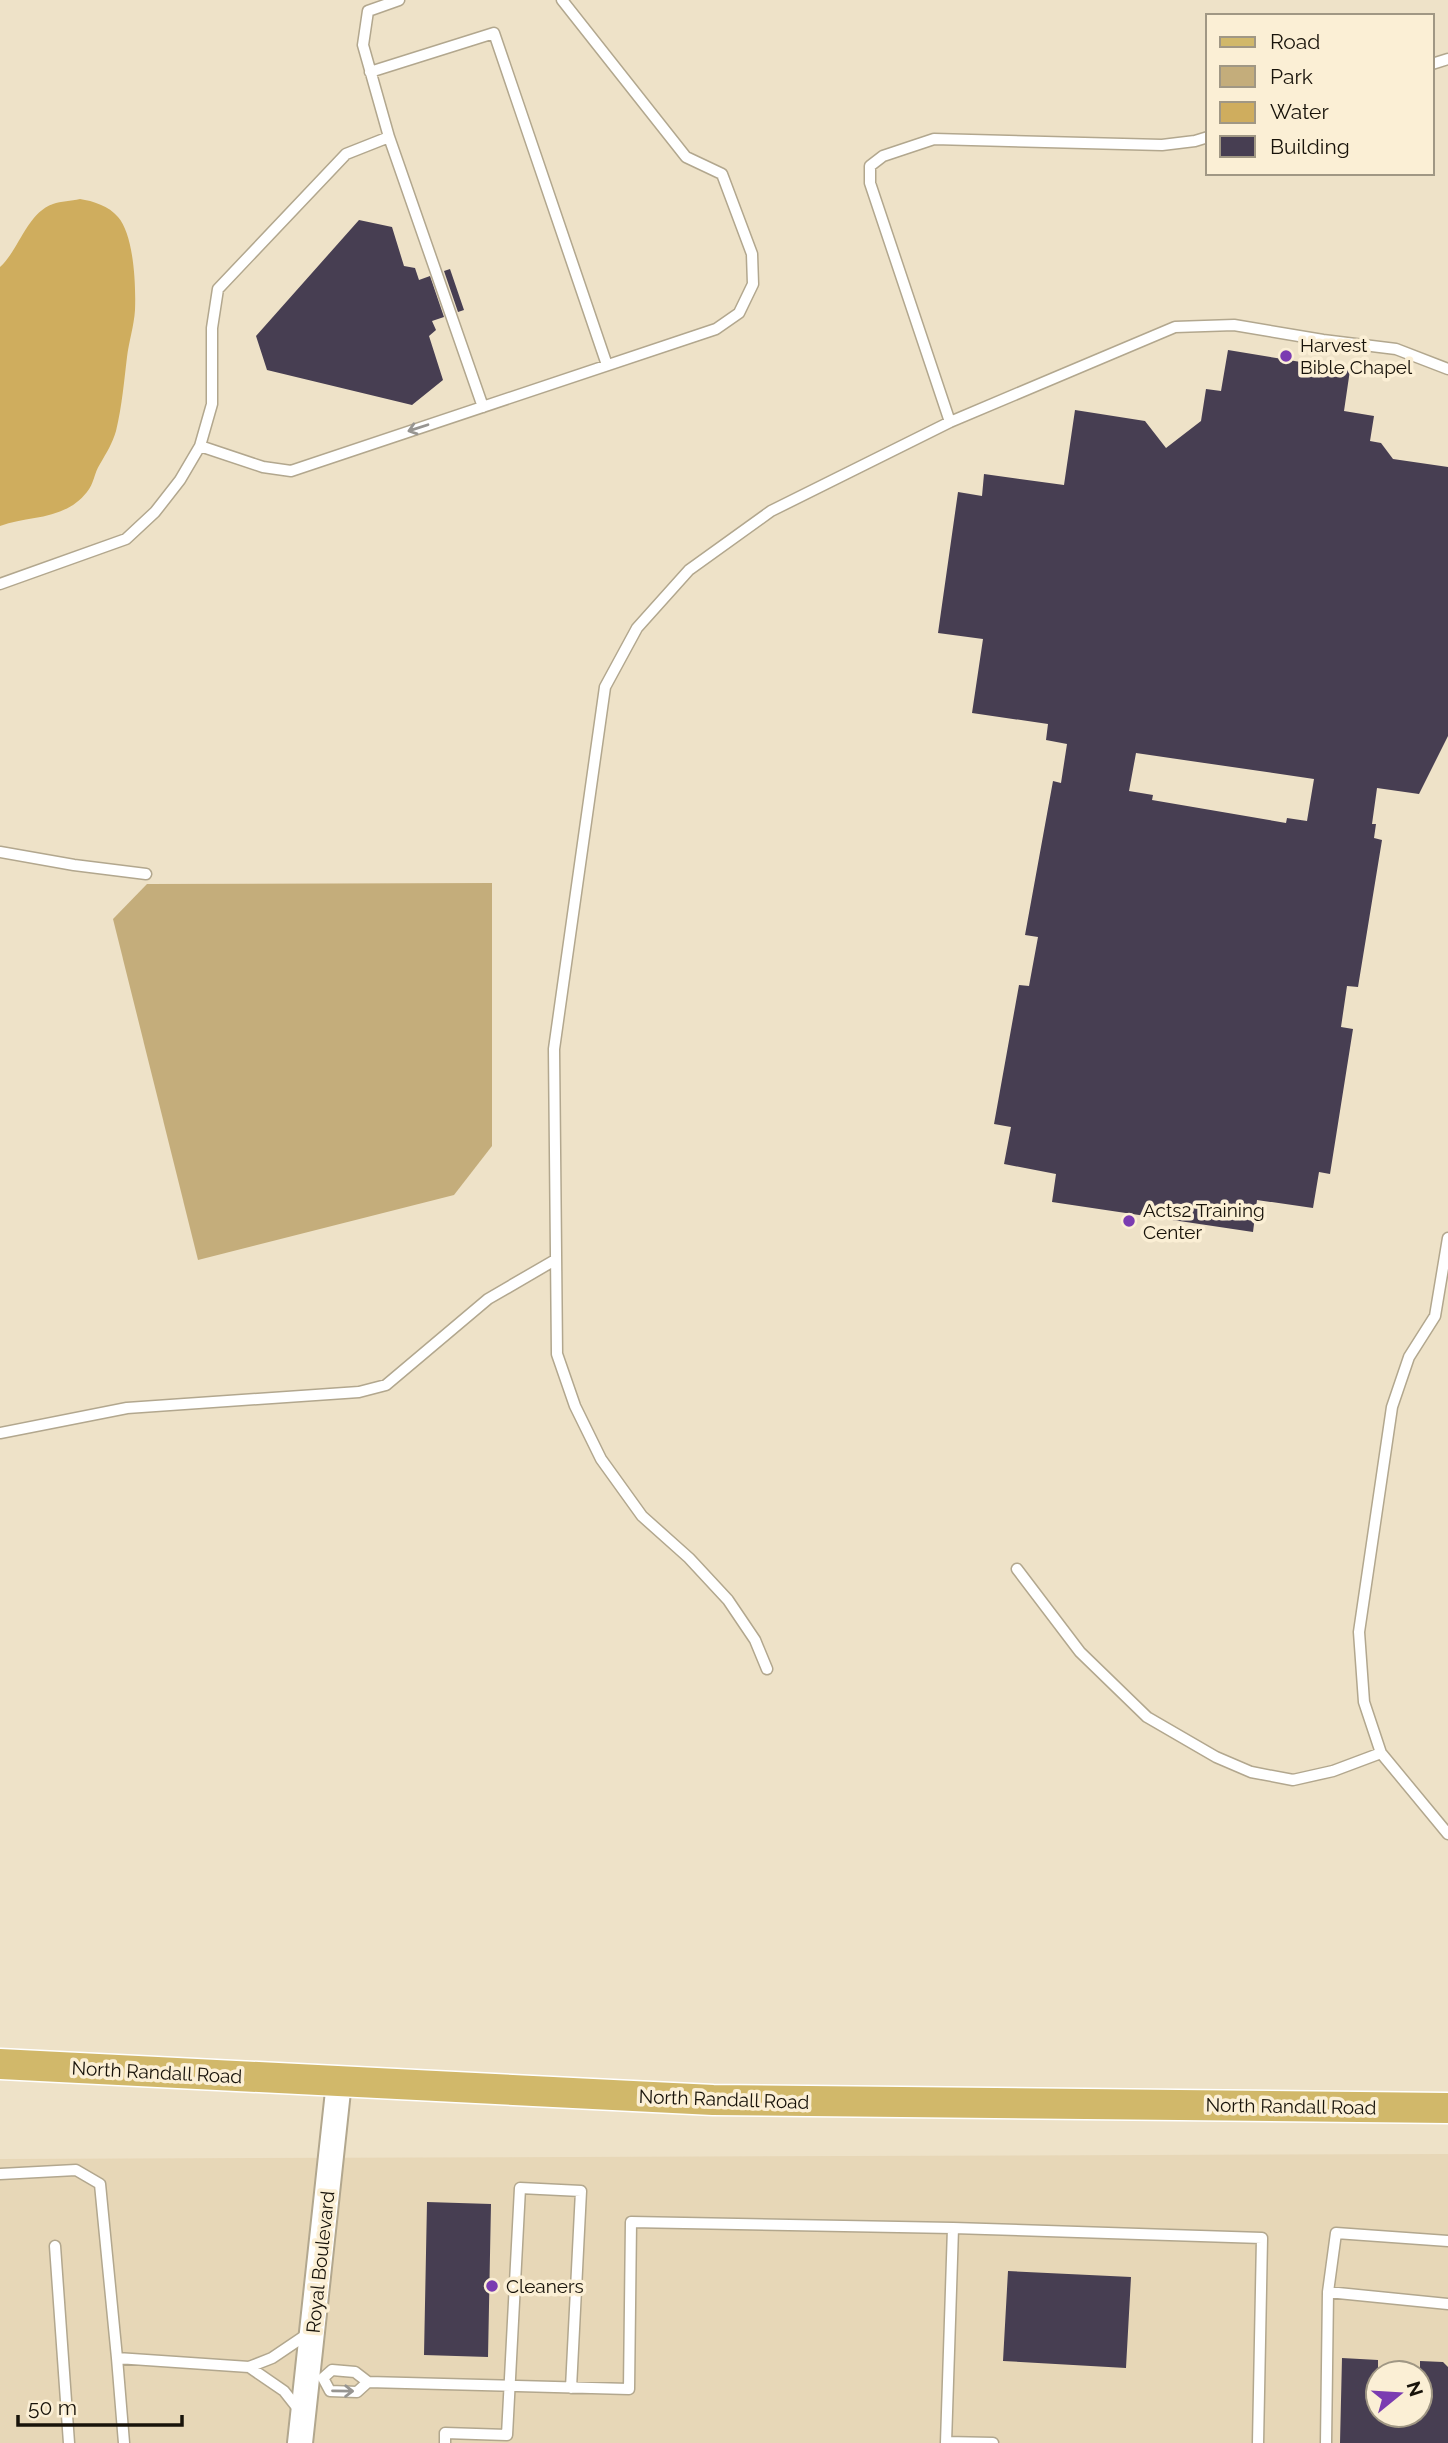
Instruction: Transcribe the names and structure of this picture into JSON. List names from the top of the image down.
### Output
{
  "streets": {
    "main road": ["North Randall Road"],
    "street": ["Royal Boulevard"]
  },
  "crossings": [
    ["North Randall Road", "Royal Boulevard"]
  ],
  "places": ["Harvest Bible Chapel", "Acts2 Training Center", "Cleaners"],
  "legend": [
    "Road",
    "Park",
    "Water",
    "Building"
  ],
  "scale_bar": "50 m",
  "north": "right"
}
